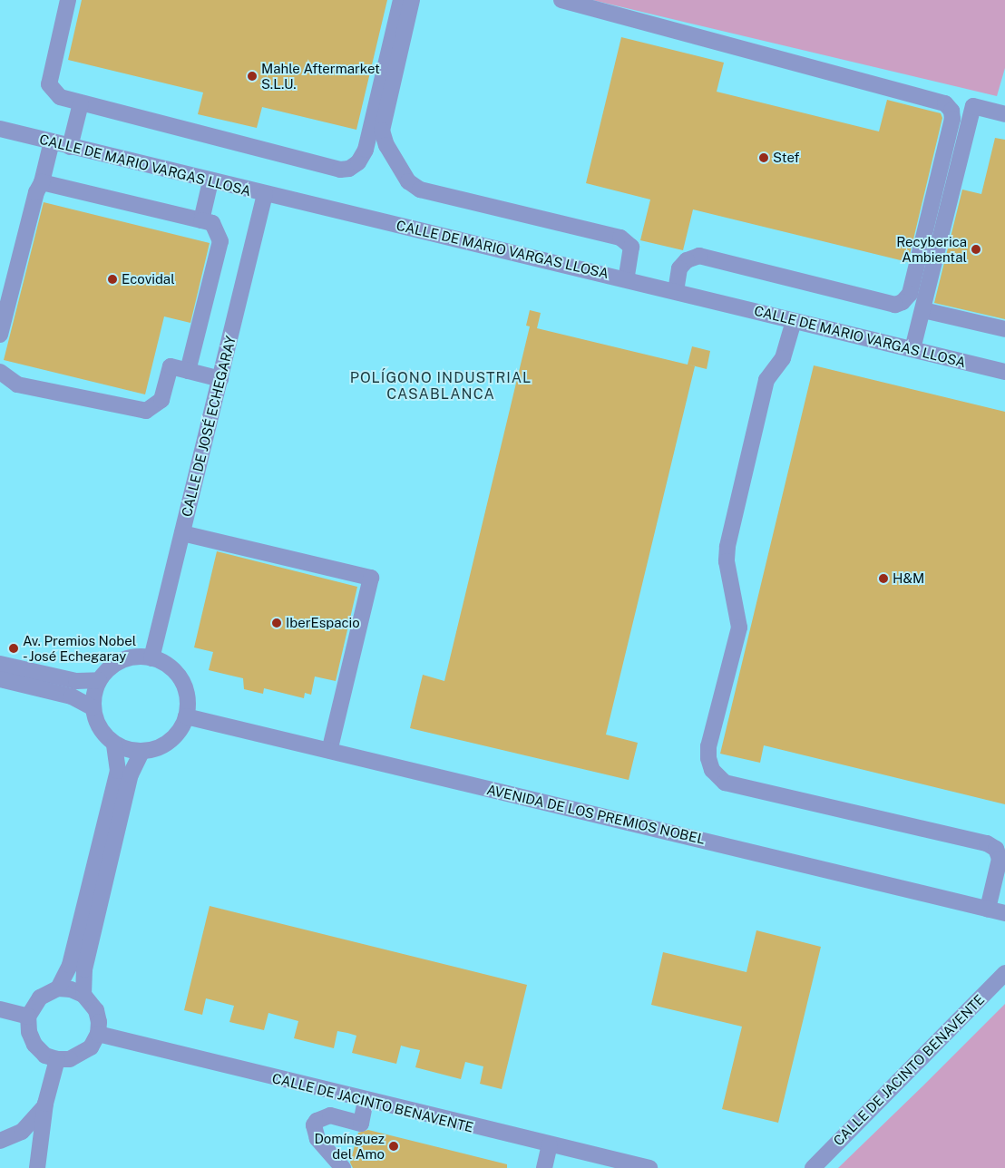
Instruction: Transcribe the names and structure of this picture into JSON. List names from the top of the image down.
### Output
{
  "streets": {
    "street": [
      "CALLE DE MARIO VARGAS LLOSA",
      "CALLE DE JOSÉ ECHEGARAY",
      "AVENIDA DE LOS PREMIOS NOBEL",
      "CALLE DE JACINTO BENAVENTE"
    ]
  },
  "crossings": [
    ["CALLE DE MARIO VARGAS LLOSA", "CALLE DE JOSÉ ECHEGARAY"],
    ["CALLE DE JOSÉ ECHEGARAY", "AVENIDA DE LOS PREMIOS NOBEL"]
  ],
  "districts": ["POLÍGONO INDUSTRIAL CASABLANCA"],
  "places": [
    "Mahle Aftermarket S.L.U.",
    "Stef",
    "Recyberica Ambiental",
    "Ecovidal",
    "H&M",
    "IberEspacio",
    "Av. Premios Nobel - José Echegaray",
    "Domínguez del Amo"
  ]
}
